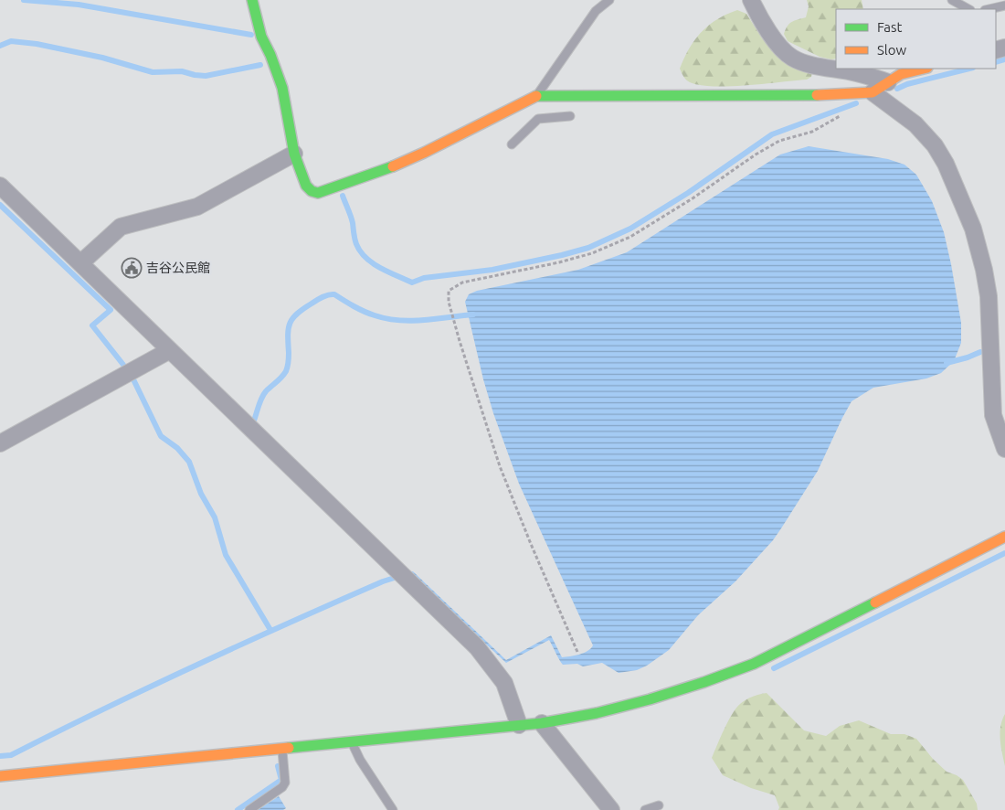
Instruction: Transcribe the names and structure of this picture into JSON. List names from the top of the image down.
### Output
{
  "places": {
    "public building": ["吉谷公民館"]
  },
  "legend": ["Fast", "Slow"]
}
